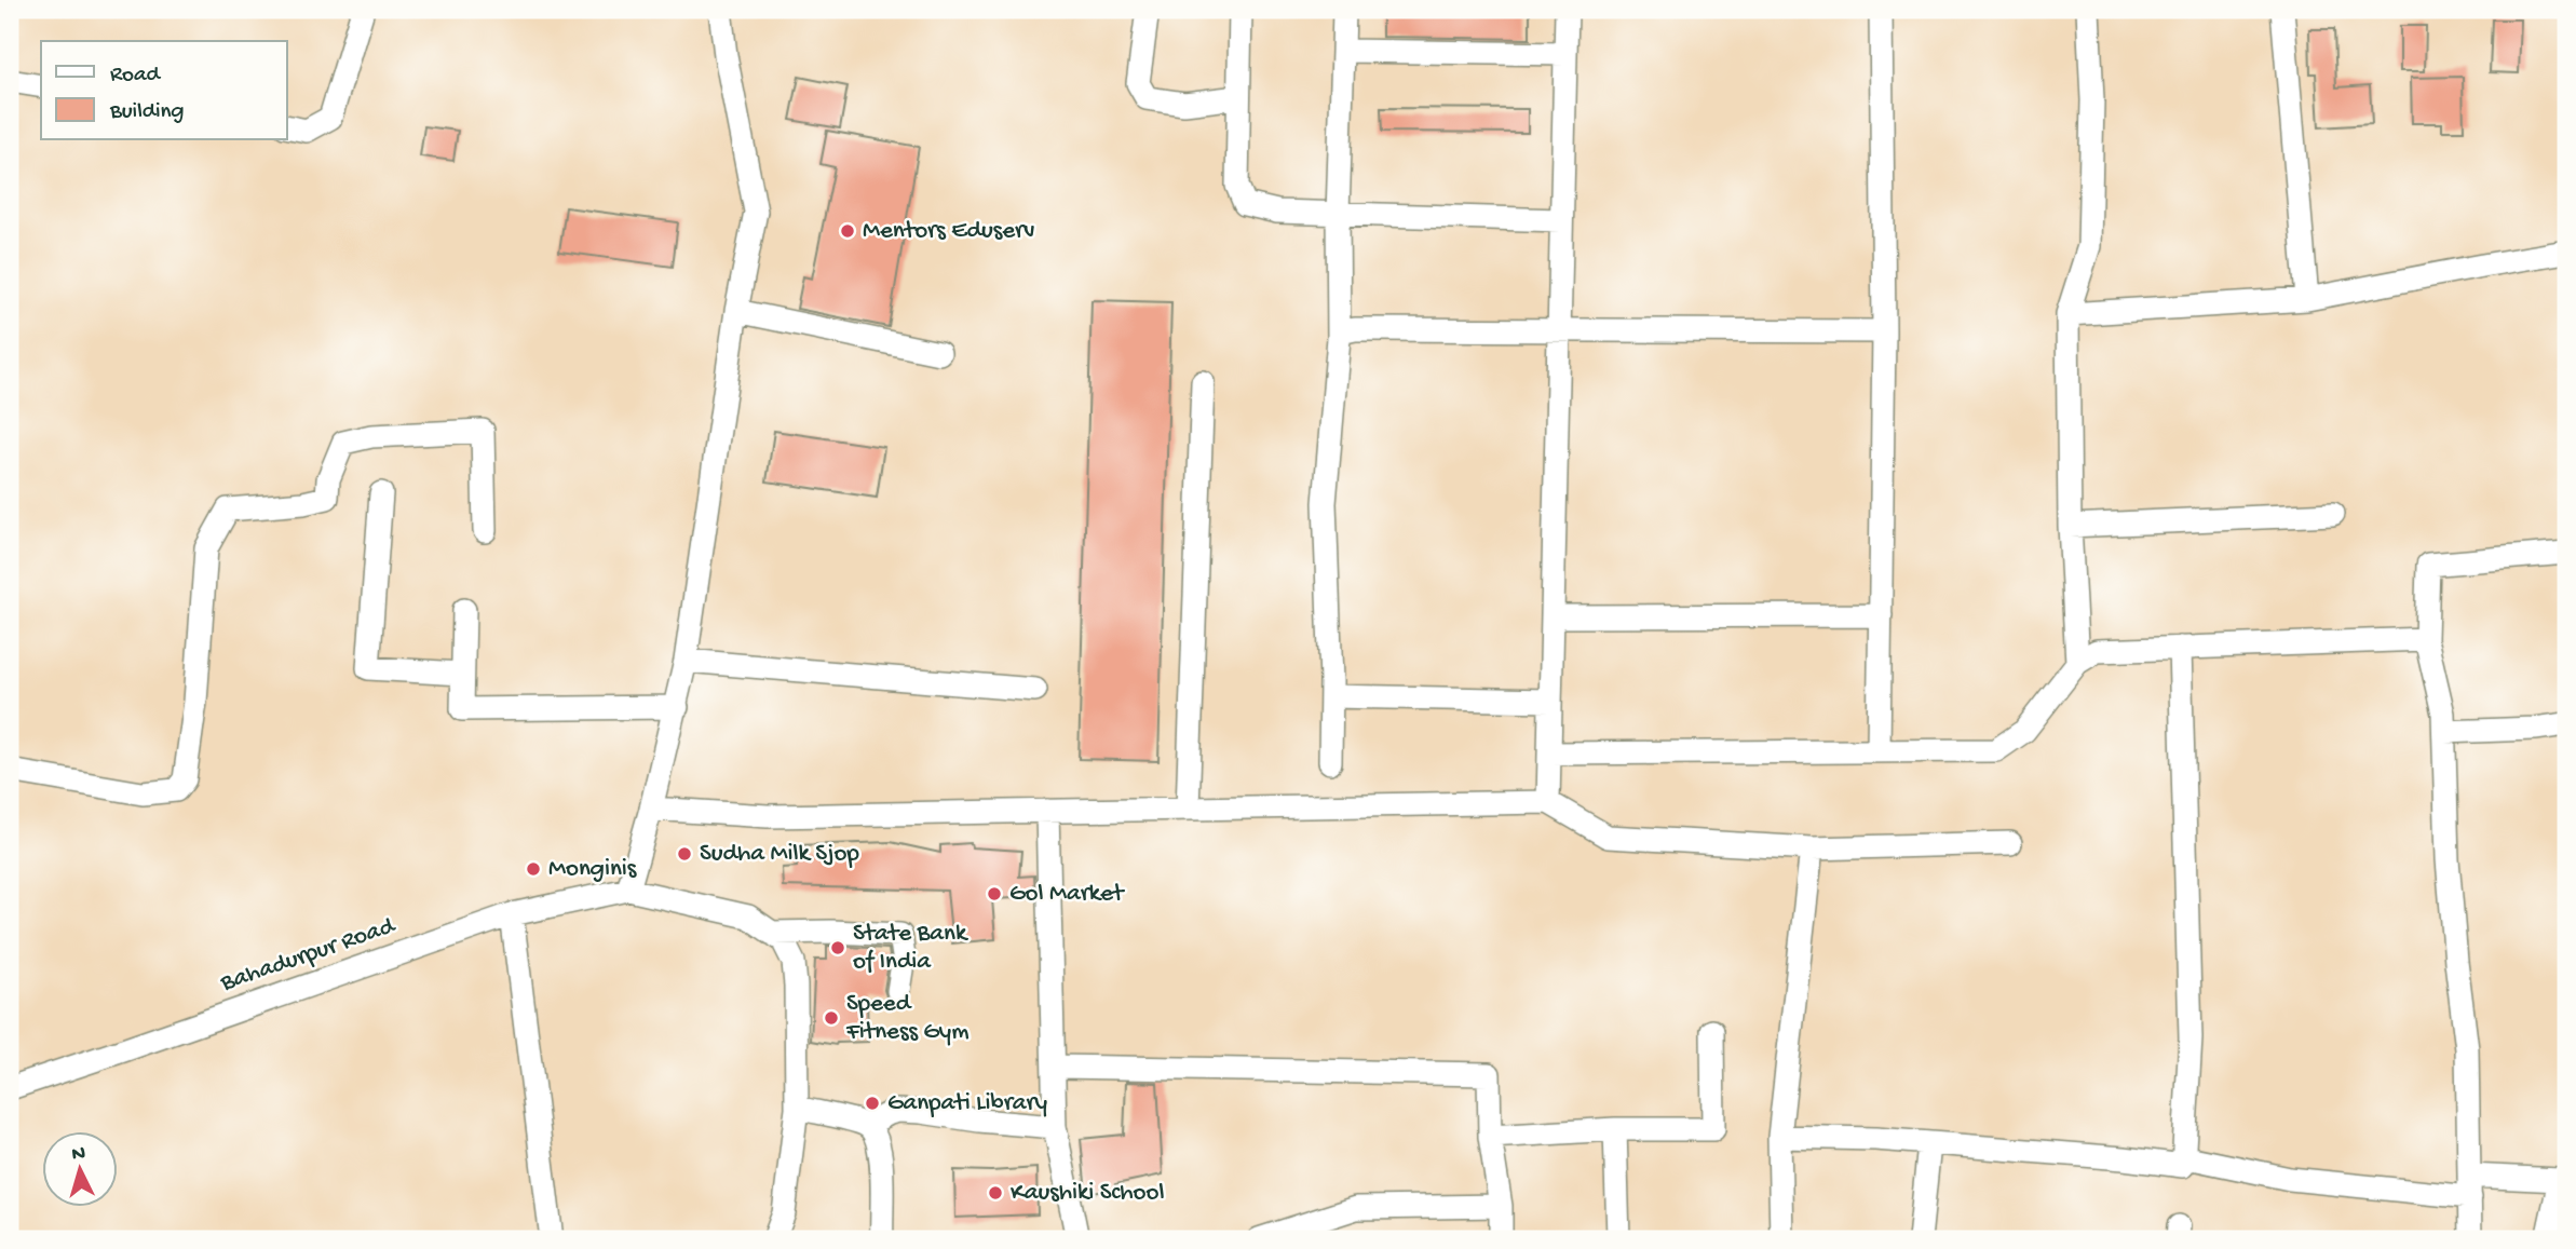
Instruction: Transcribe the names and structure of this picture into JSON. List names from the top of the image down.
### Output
{
  "streets": {
    "street": ["Bahadurpur Road"]
  },
  "places": [
    "Mentors Eduserv",
    "Sudha Milk Sjop",
    "Monginis",
    "Gol Market",
    "State Bank of India",
    "Speed Fitness Gym",
    "Ganpati Library",
    "Kaushiki School"
  ],
  "legend": ["Road", "Building"],
  "north": "top"
}
